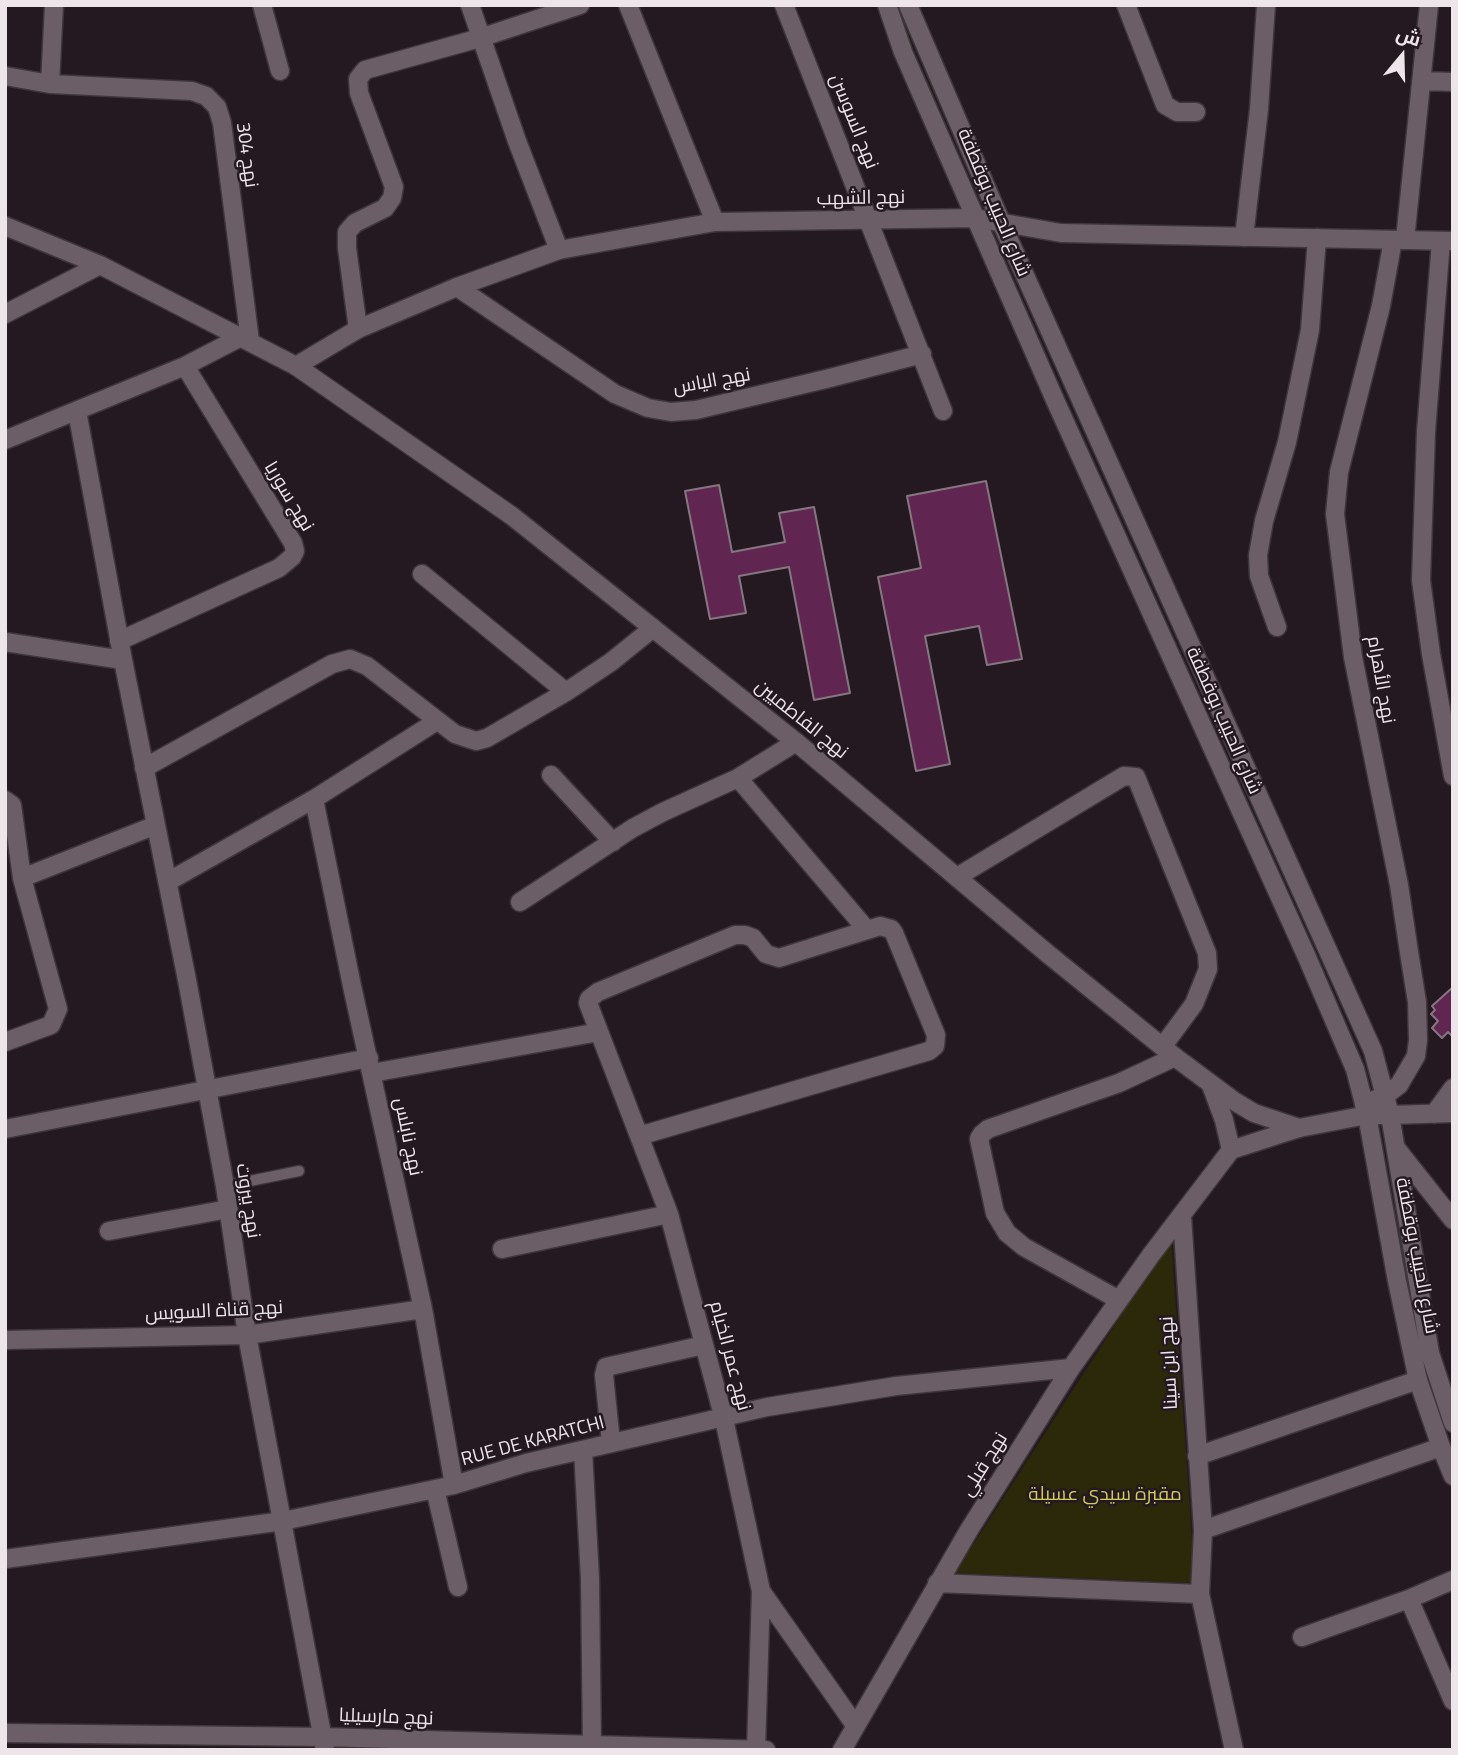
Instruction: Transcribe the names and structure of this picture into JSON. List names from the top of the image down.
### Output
{
  "streets": {
    "street": [
      "نهج السوسن",
      "نهج 304",
      "نهج الشهب",
      "شارع الحبيب بوقطفة",
      "نهج الياس",
      "نهج سوريا",
      "نهج الأهرام",
      "نهج الفاطميين",
      "نهج نابلس",
      "نهج بيروت",
      "نهج قناة السويس",
      "نهج عمر الخيام",
      "نهج ابن سينا",
      "RUE DE KARATCHI",
      "نهج قبلي",
      "نهج مارسيليا"
    ]
  },
  "crossings": [
    ["نهج السوسن", "نهج الشهب"],
    ["نهج السوسن", "نهج الياس"],
    ["نهج 304", "نهج الفاطميين"],
    ["نهج الشهب", "شارع الحبيب بوقطفة"],
    ["نهج الشهب", "نهج الياس"],
    ["نهج الشهب", "نهج الأهرام"],
    ["نهج الشهب", "نهج الفاطميين"],
    ["شارع الحبيب بوقطفة", "نهج الأهرام"],
    ["نهج سوريا", "نهج بيروت"],
    ["نهج نابلس", "نهج قناة السويس"],
    ["نهج نابلس", "RUE DE KARATCHI"],
    ["نهج بيروت", "نهج قناة السويس"],
    ["نهج بيروت", "RUE DE KARATCHI"],
    ["نهج بيروت", "نهج مارسيليا"],
    ["نهج عمر الخيام", "RUE DE KARATCHI"],
    ["نهج عمر الخيام", "نهج مارسيليا"],
    ["نهج ابن سينا", "نهج قبلي"],
    ["RUE DE KARATCHI", "نهج قبلي"]
  ],
  "parks": ["مقبرة سيدي عسيلة"],
  "north": "top"
}
